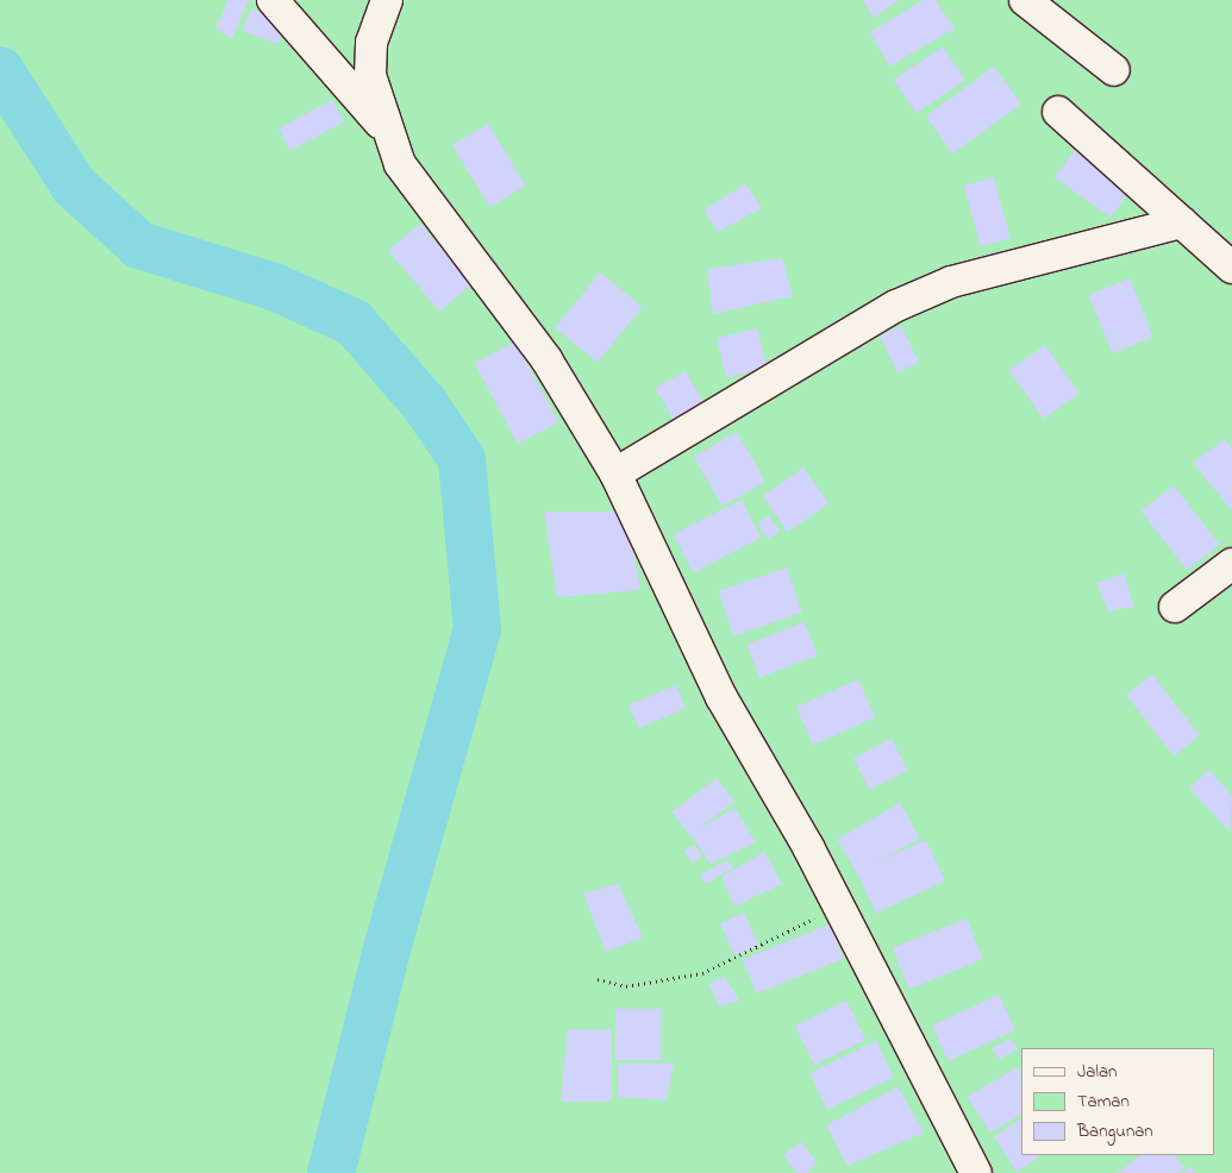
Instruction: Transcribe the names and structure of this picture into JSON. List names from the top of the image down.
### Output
{
  "legend": ["Jalan", "Taman", "Bangunan"]
}
